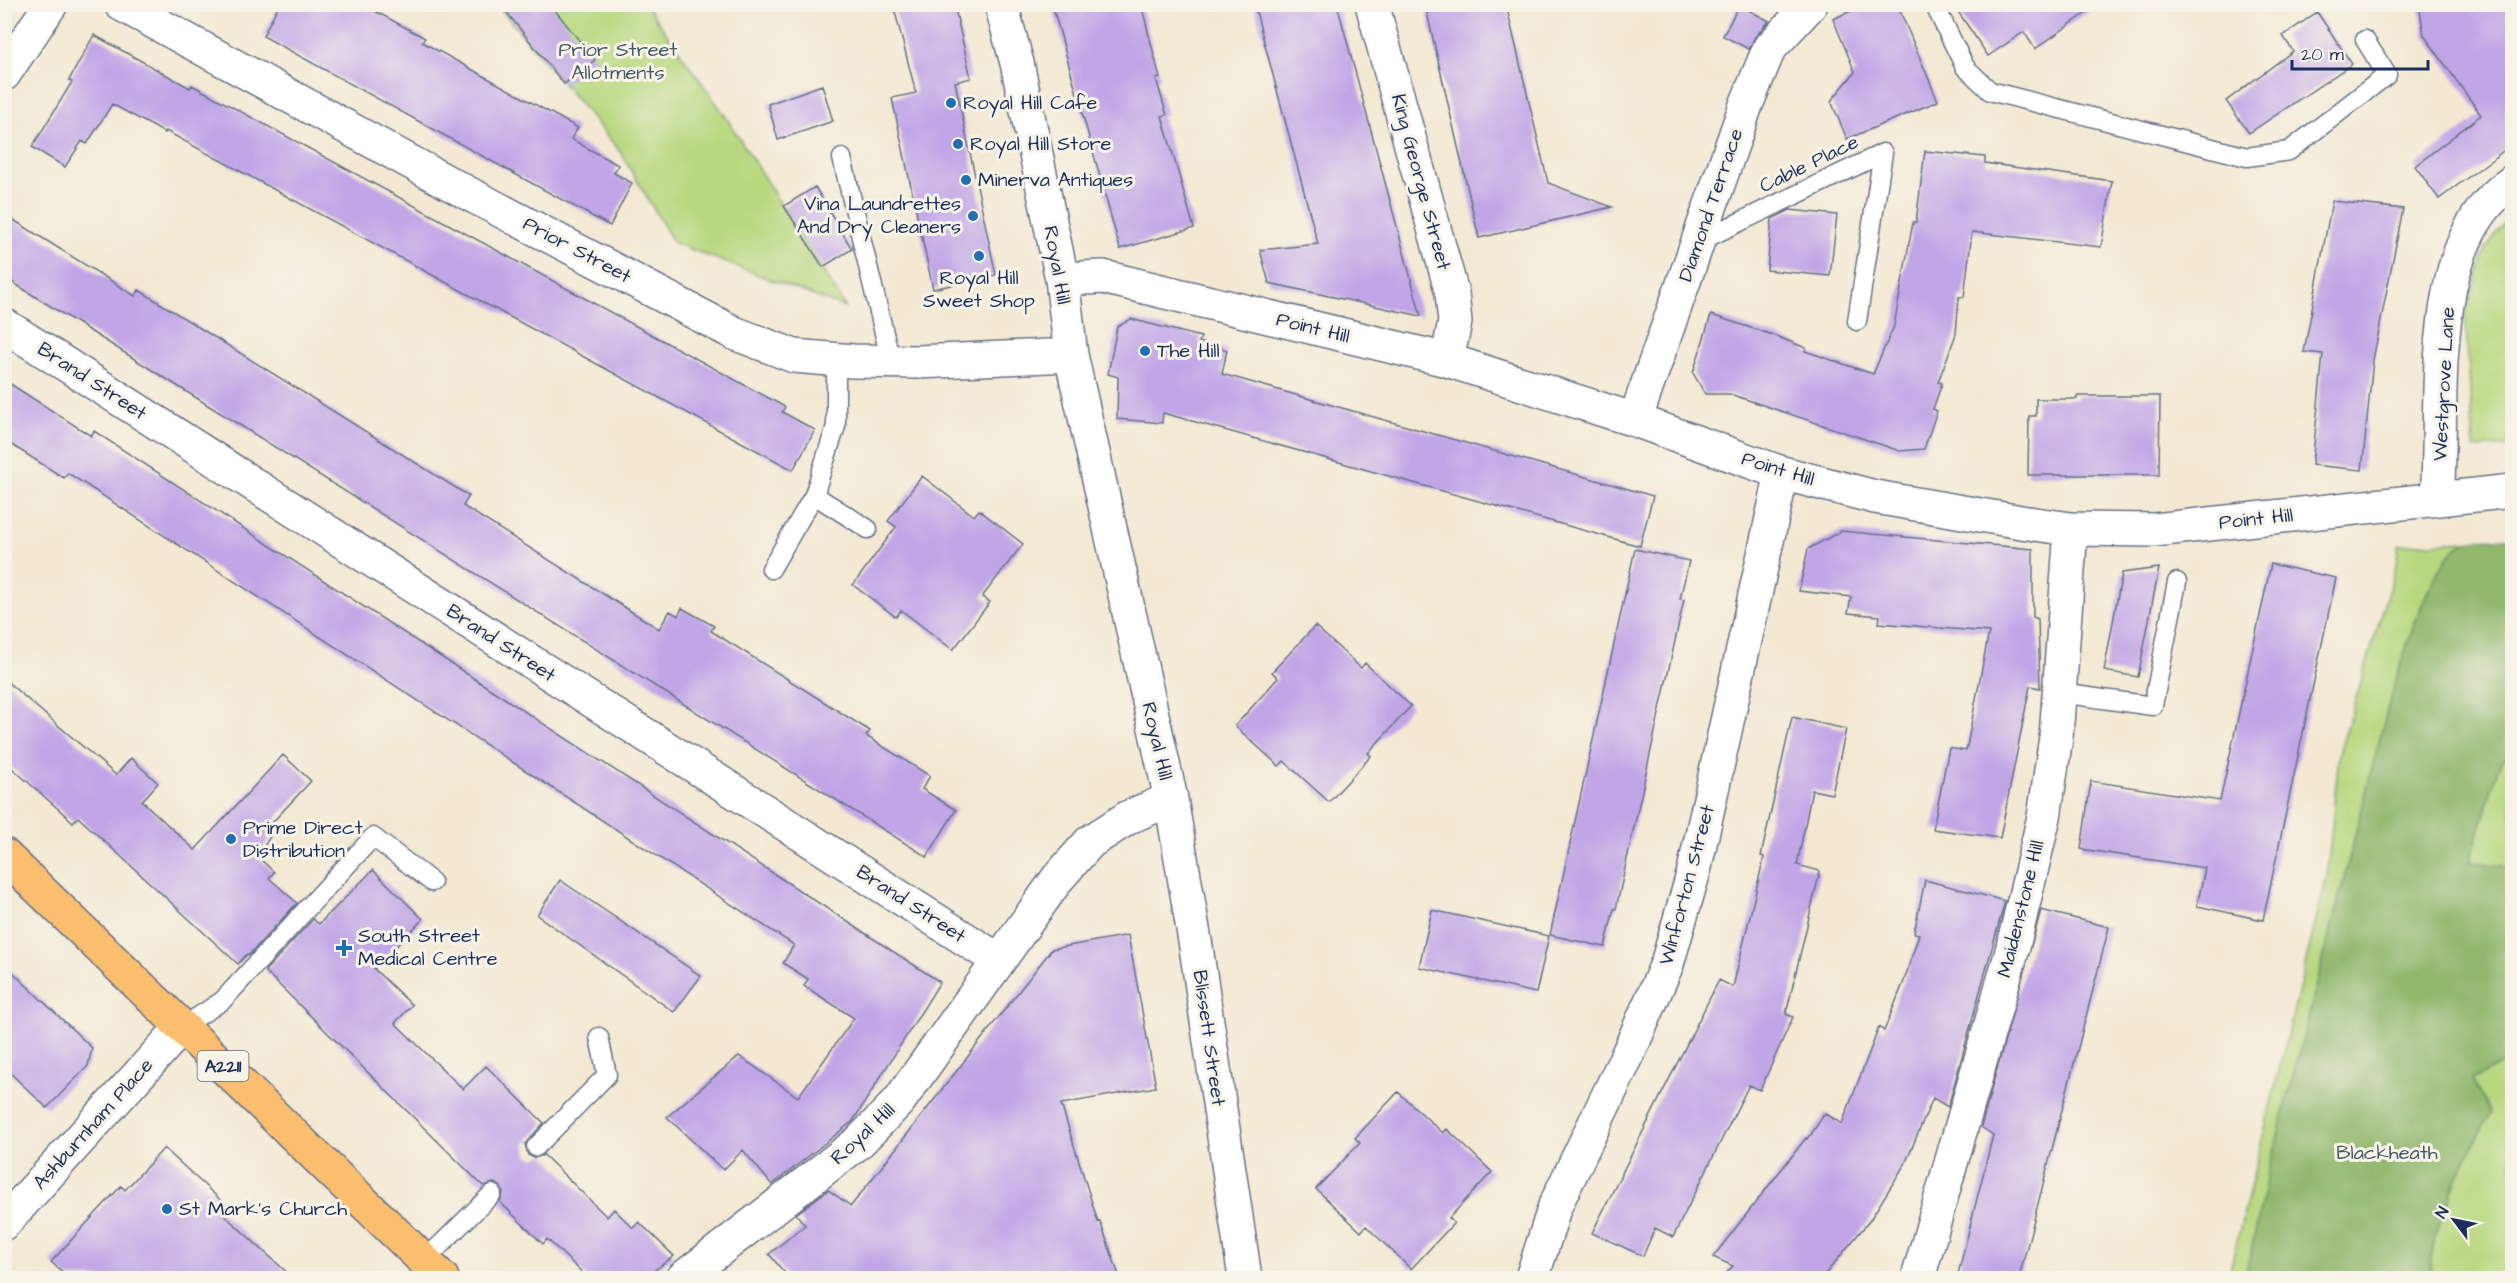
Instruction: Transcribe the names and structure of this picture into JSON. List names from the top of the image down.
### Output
{
  "streets": {
    "main road": ["A2211"],
    "street": [
      "King George Street",
      "Diamond Terrace",
      "Prior Street",
      "Royal Hill",
      "Point Hill",
      "Brand Street",
      "Westgrove Lane",
      "Winforton Street",
      "Maidenstone Hill",
      "Blissett Street",
      "Ashburnham Place"
    ],
    "lane": ["Cable Place"]
  },
  "crossings": [
    ["Cable Place", "Diamond Terrace"],
    ["King George Street", "Point Hill"],
    ["Diamond Terrace", "Point Hill"],
    ["Prior Street", "Royal Hill"],
    ["Royal Hill", "Point Hill"],
    ["Royal Hill", "Brand Street"],
    ["Royal Hill", "Blissett Street"],
    ["Point Hill", "Westgrove Lane"],
    ["Point Hill", "Winforton Street"],
    ["Point Hill", "Maidenstone Hill"],
    ["A2211", "Ashburnham Place"]
  ],
  "parks": ["Prior Street Allotments", "Blackheath"],
  "places": {
    "other": [
      "Royal Hill Cafe",
      "Royal Hill Store",
      "Minerva Antiques",
      "Vina Laundrettes And Dry Cleaners",
      "Royal Hill Sweet Shop",
      "The Hill",
      "Prime Direct Distribution",
      "St Mark's Church"
    ],
    "health": ["South Street Medical Centre"]
  },
  "scale_bar": "20 m",
  "north": "top left"
}
